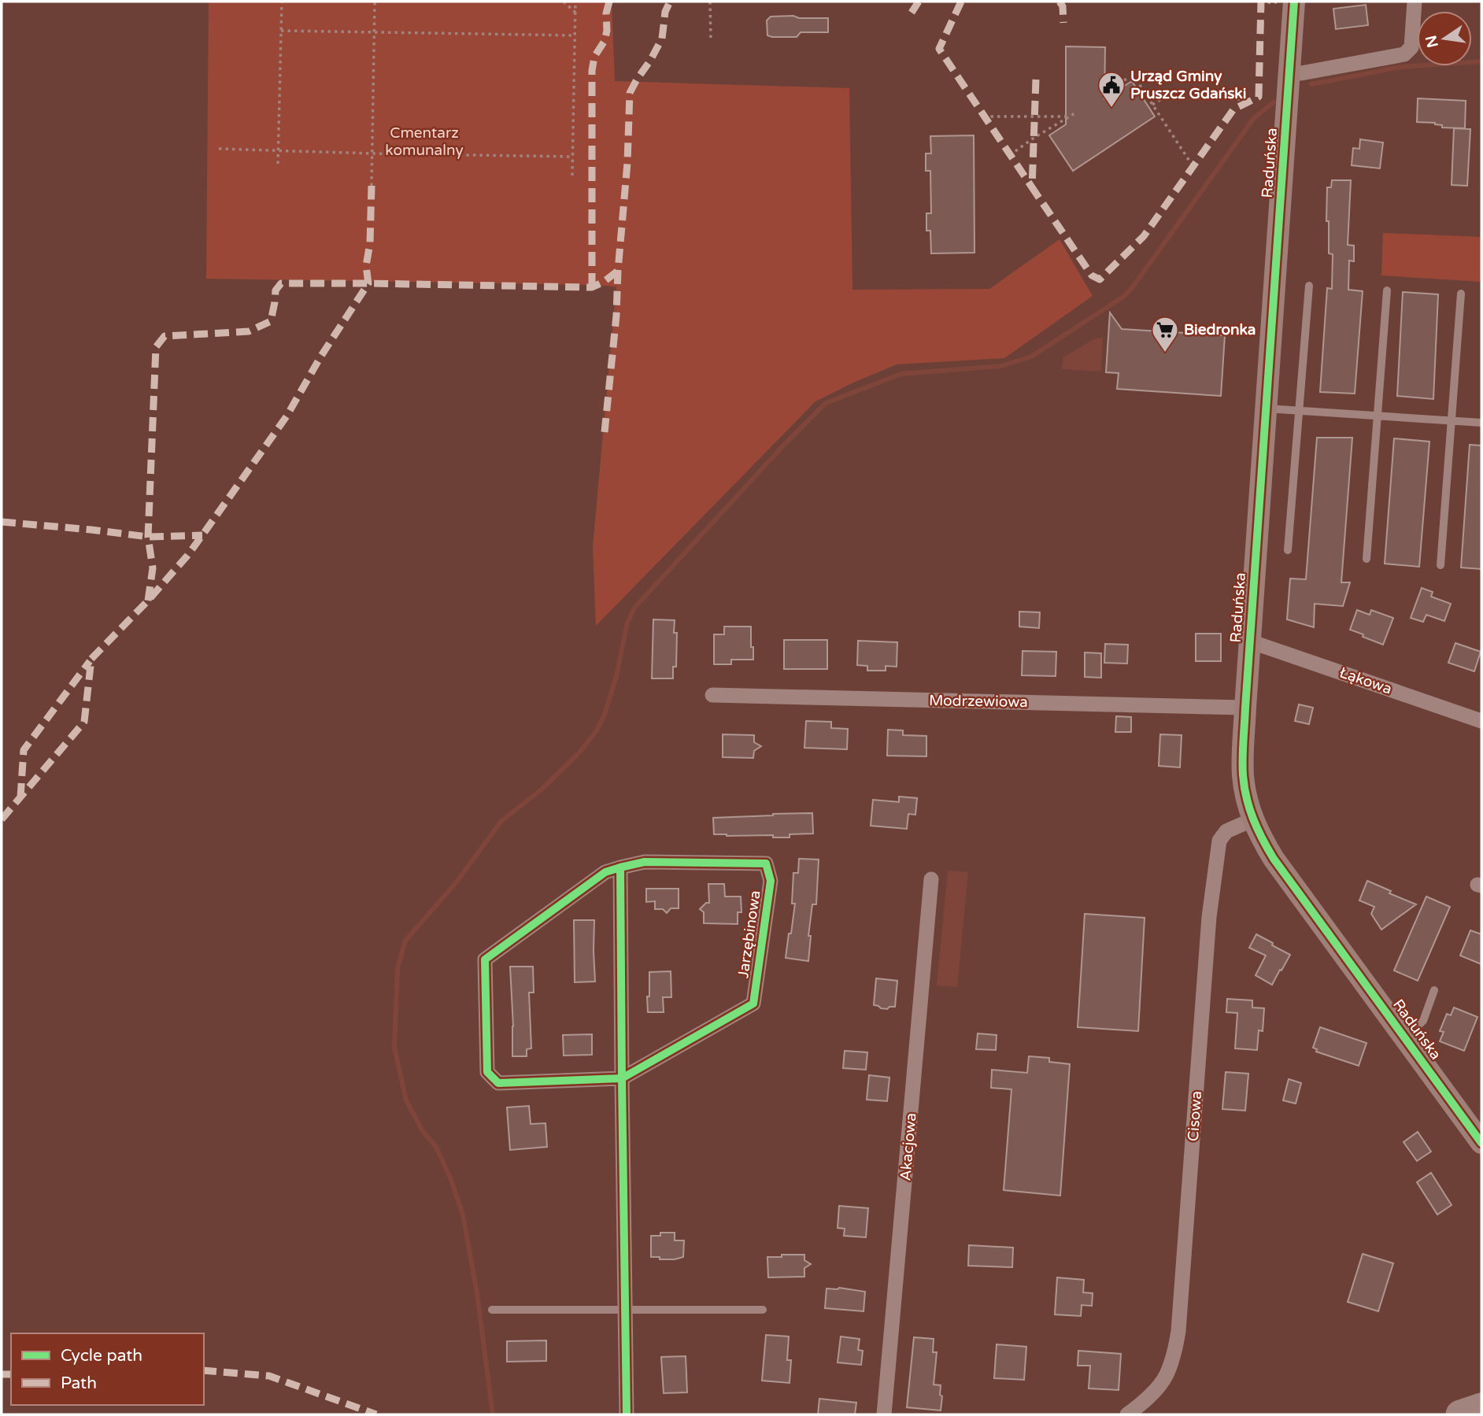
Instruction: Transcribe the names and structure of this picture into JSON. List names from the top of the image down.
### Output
{
  "streets": {
    "street": [
      "Raduńska",
      "Łąkowa",
      "Modrzewiowa",
      "Jarzębinowa",
      "Cisowa",
      "Akacjowa"
    ]
  },
  "crossings": [
    ["Raduńska", "Łąkowa"],
    ["Raduńska", "Modrzewiowa"],
    ["Raduńska", "Cisowa"]
  ],
  "parks": ["Cmentarz komunalny"],
  "places": {
    "public building": ["Urząd Gminy Pruszcz Gdański"],
    "supermarket": ["Biedronka"]
  },
  "legend": ["Cycle path", "Path"],
  "north": "left"
}
